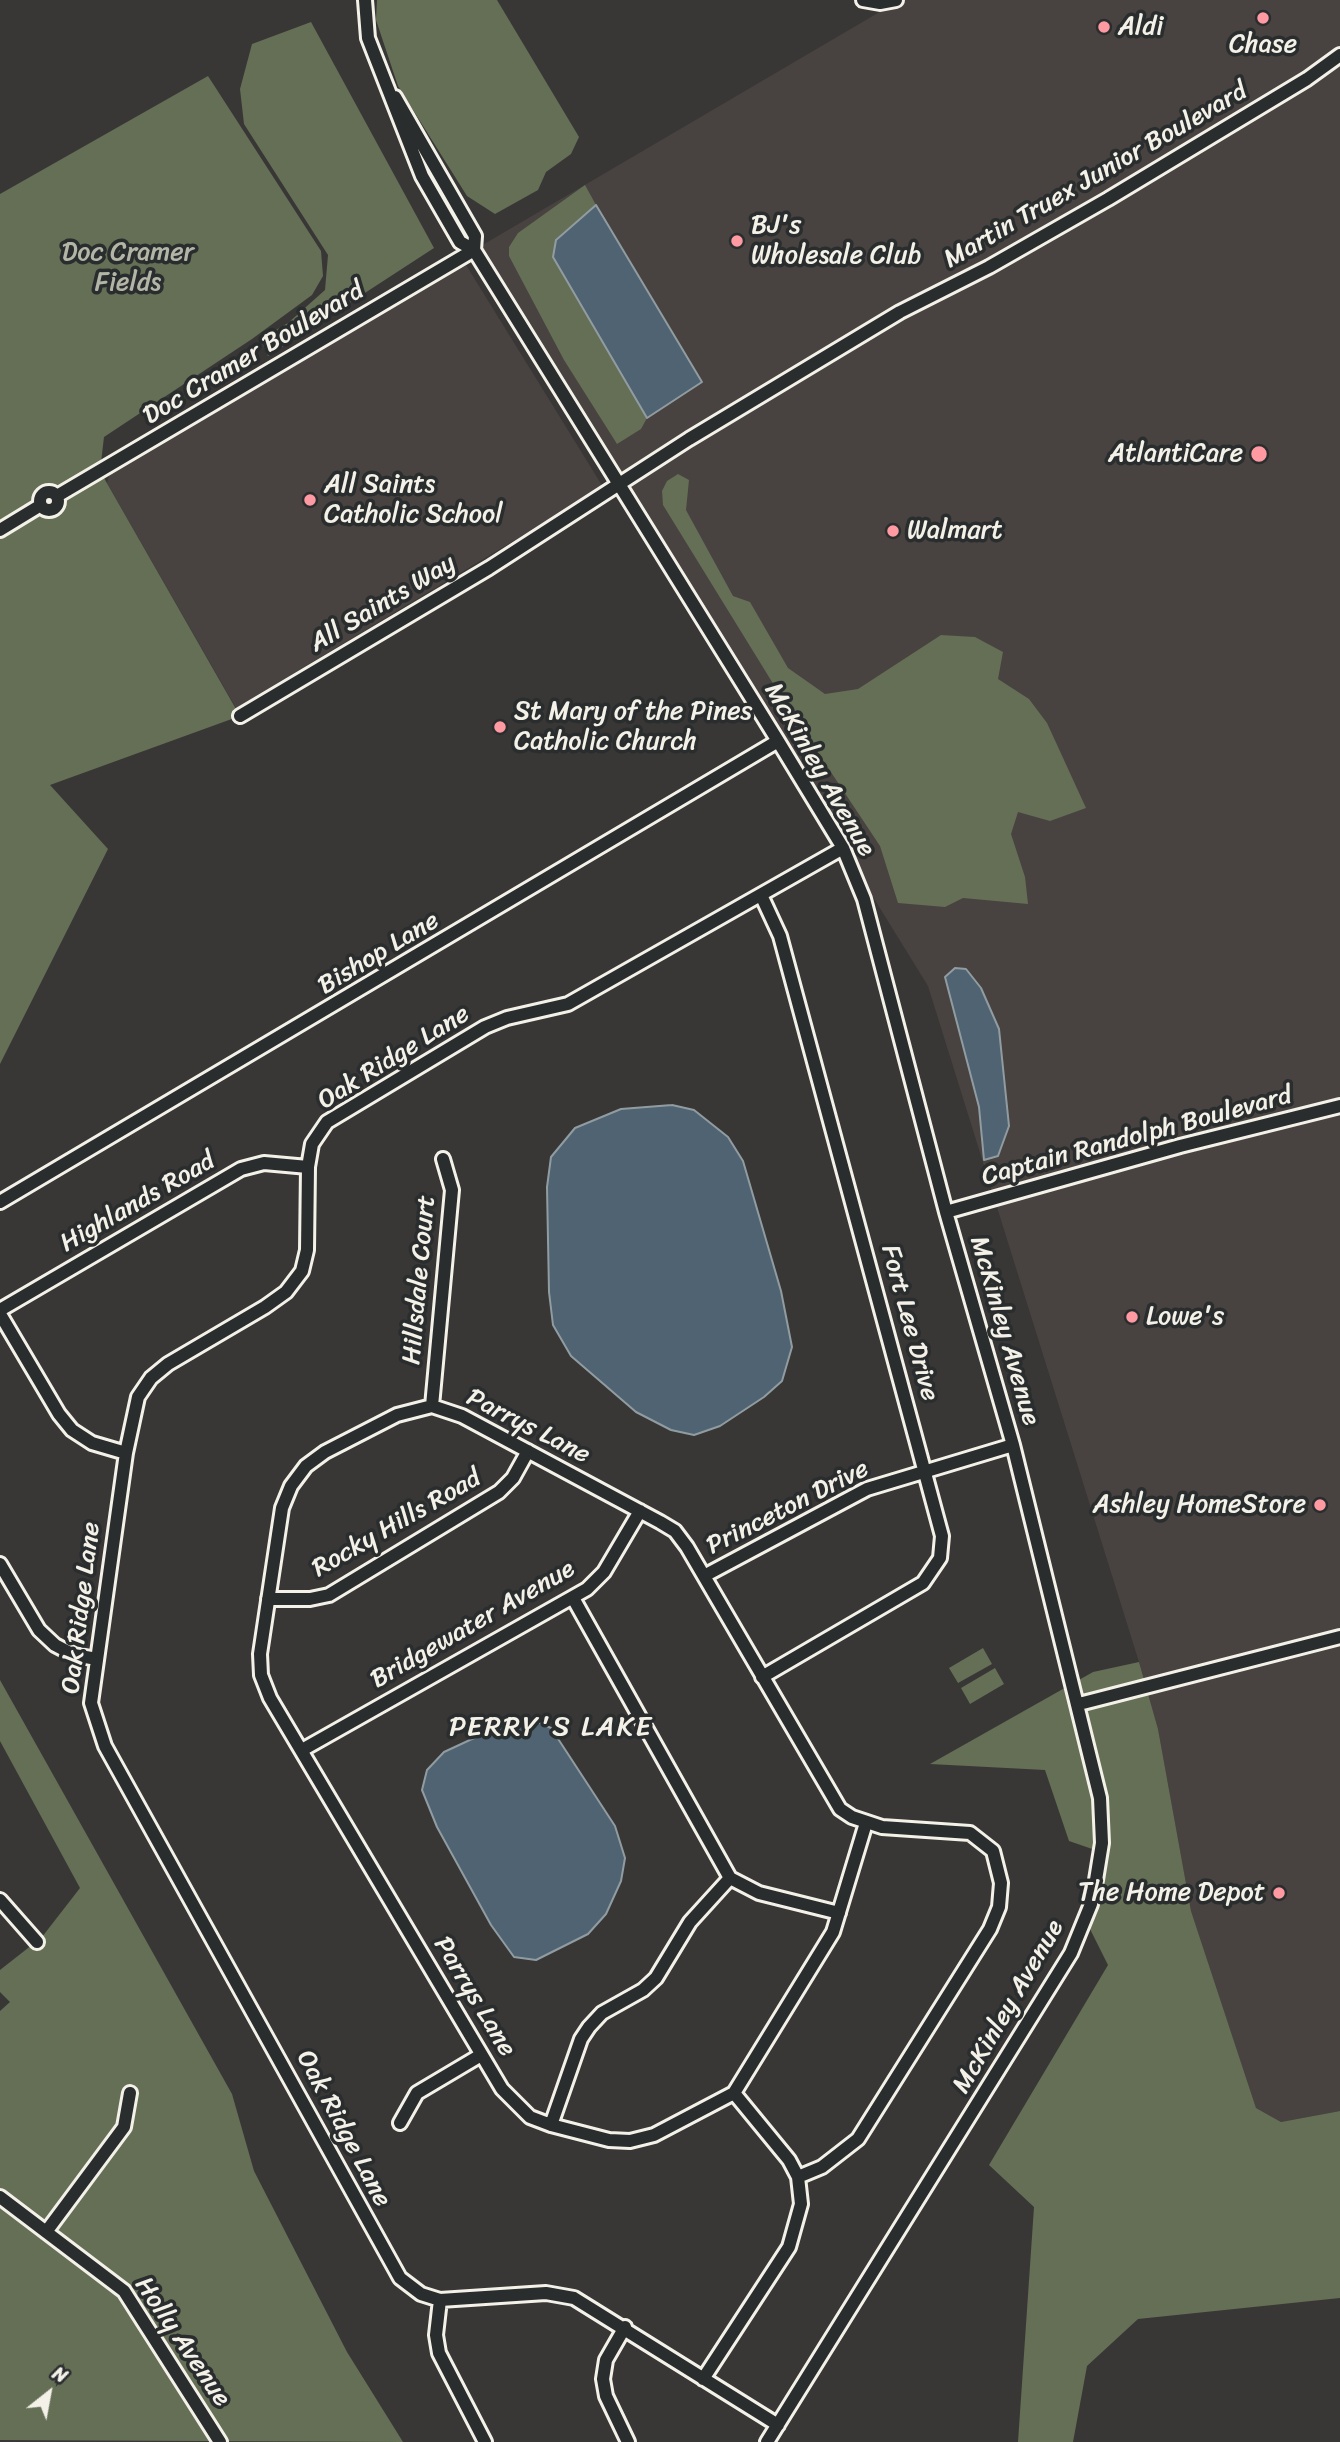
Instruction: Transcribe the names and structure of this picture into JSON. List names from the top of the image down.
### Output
{
  "streets": {
    "street": [
      "Martin Truex Junior Boulevard",
      "Doc Cramer Boulevard",
      "All Saints Way",
      "McKinley Avenue",
      "Bishop Lane",
      "Oak Ridge Lane",
      "Captain Randolph Boulevard",
      "Highlands Road",
      "Hillsdale Court",
      "Fort Lee Drive",
      "Parrys Lane",
      "Princeton Drive",
      "Rocky Hills Road",
      "Bridgewater Avenue",
      "Holly Avenue"
    ]
  },
  "crossings": [
    ["Martin Truex Junior Boulevard", "All Saints Way"],
    ["Martin Truex Junior Boulevard", "McKinley Avenue"],
    ["Doc Cramer Boulevard", "McKinley Avenue"],
    ["All Saints Way", "McKinley Avenue"],
    ["McKinley Avenue", "Bishop Lane"],
    ["McKinley Avenue", "Oak Ridge Lane"],
    ["McKinley Avenue", "Captain Randolph Boulevard"],
    ["McKinley Avenue", "Princeton Drive"],
    ["Oak Ridge Lane", "Highlands Road"],
    ["Oak Ridge Lane", "Fort Lee Drive"],
    ["Hillsdale Court", "Parrys Lane"],
    ["Fort Lee Drive", "Parrys Lane"],
    ["Fort Lee Drive", "Princeton Drive"],
    ["Parrys Lane", "Princeton Drive"],
    ["Parrys Lane", "Rocky Hills Road"],
    ["Parrys Lane", "Bridgewater Avenue"]
  ],
  "districts": ["PERRY'S LAKE"],
  "parks": ["Doc Cramer Fields"],
  "places": [
    "Chase",
    "Aldi",
    "BJ's Wholesale Club",
    "AtlantiCare",
    "All Saints Catholic School",
    "Walmart",
    "St Mary of the Pines Catholic Church",
    "Lowe's",
    "Ashley HomeStore",
    "The Home Depot"
  ],
  "north": "top right"
}
